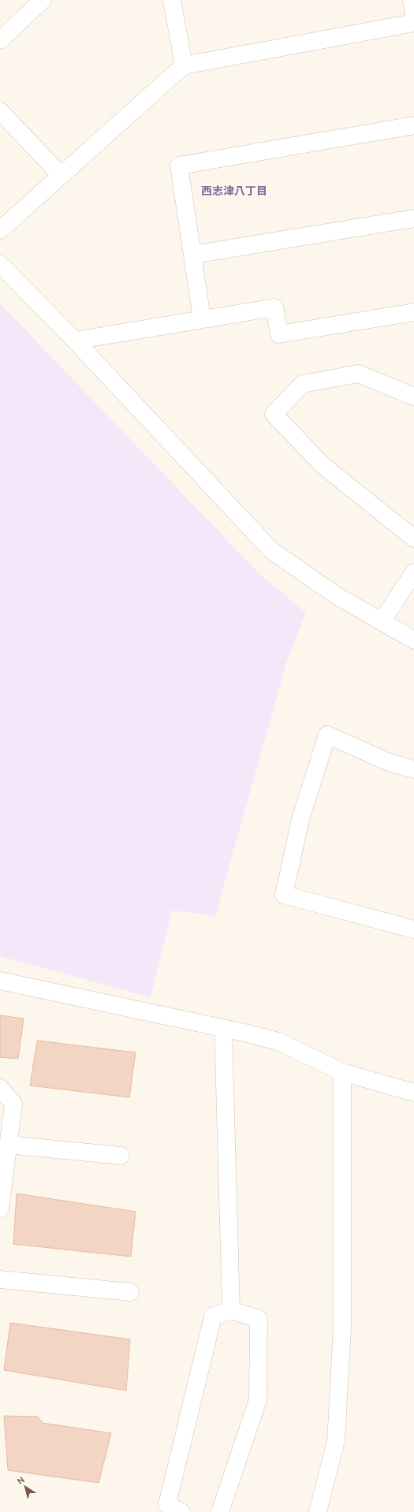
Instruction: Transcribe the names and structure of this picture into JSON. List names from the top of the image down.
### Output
{
  "districts": ["西志津八丁目"],
  "north": "top left"
}
